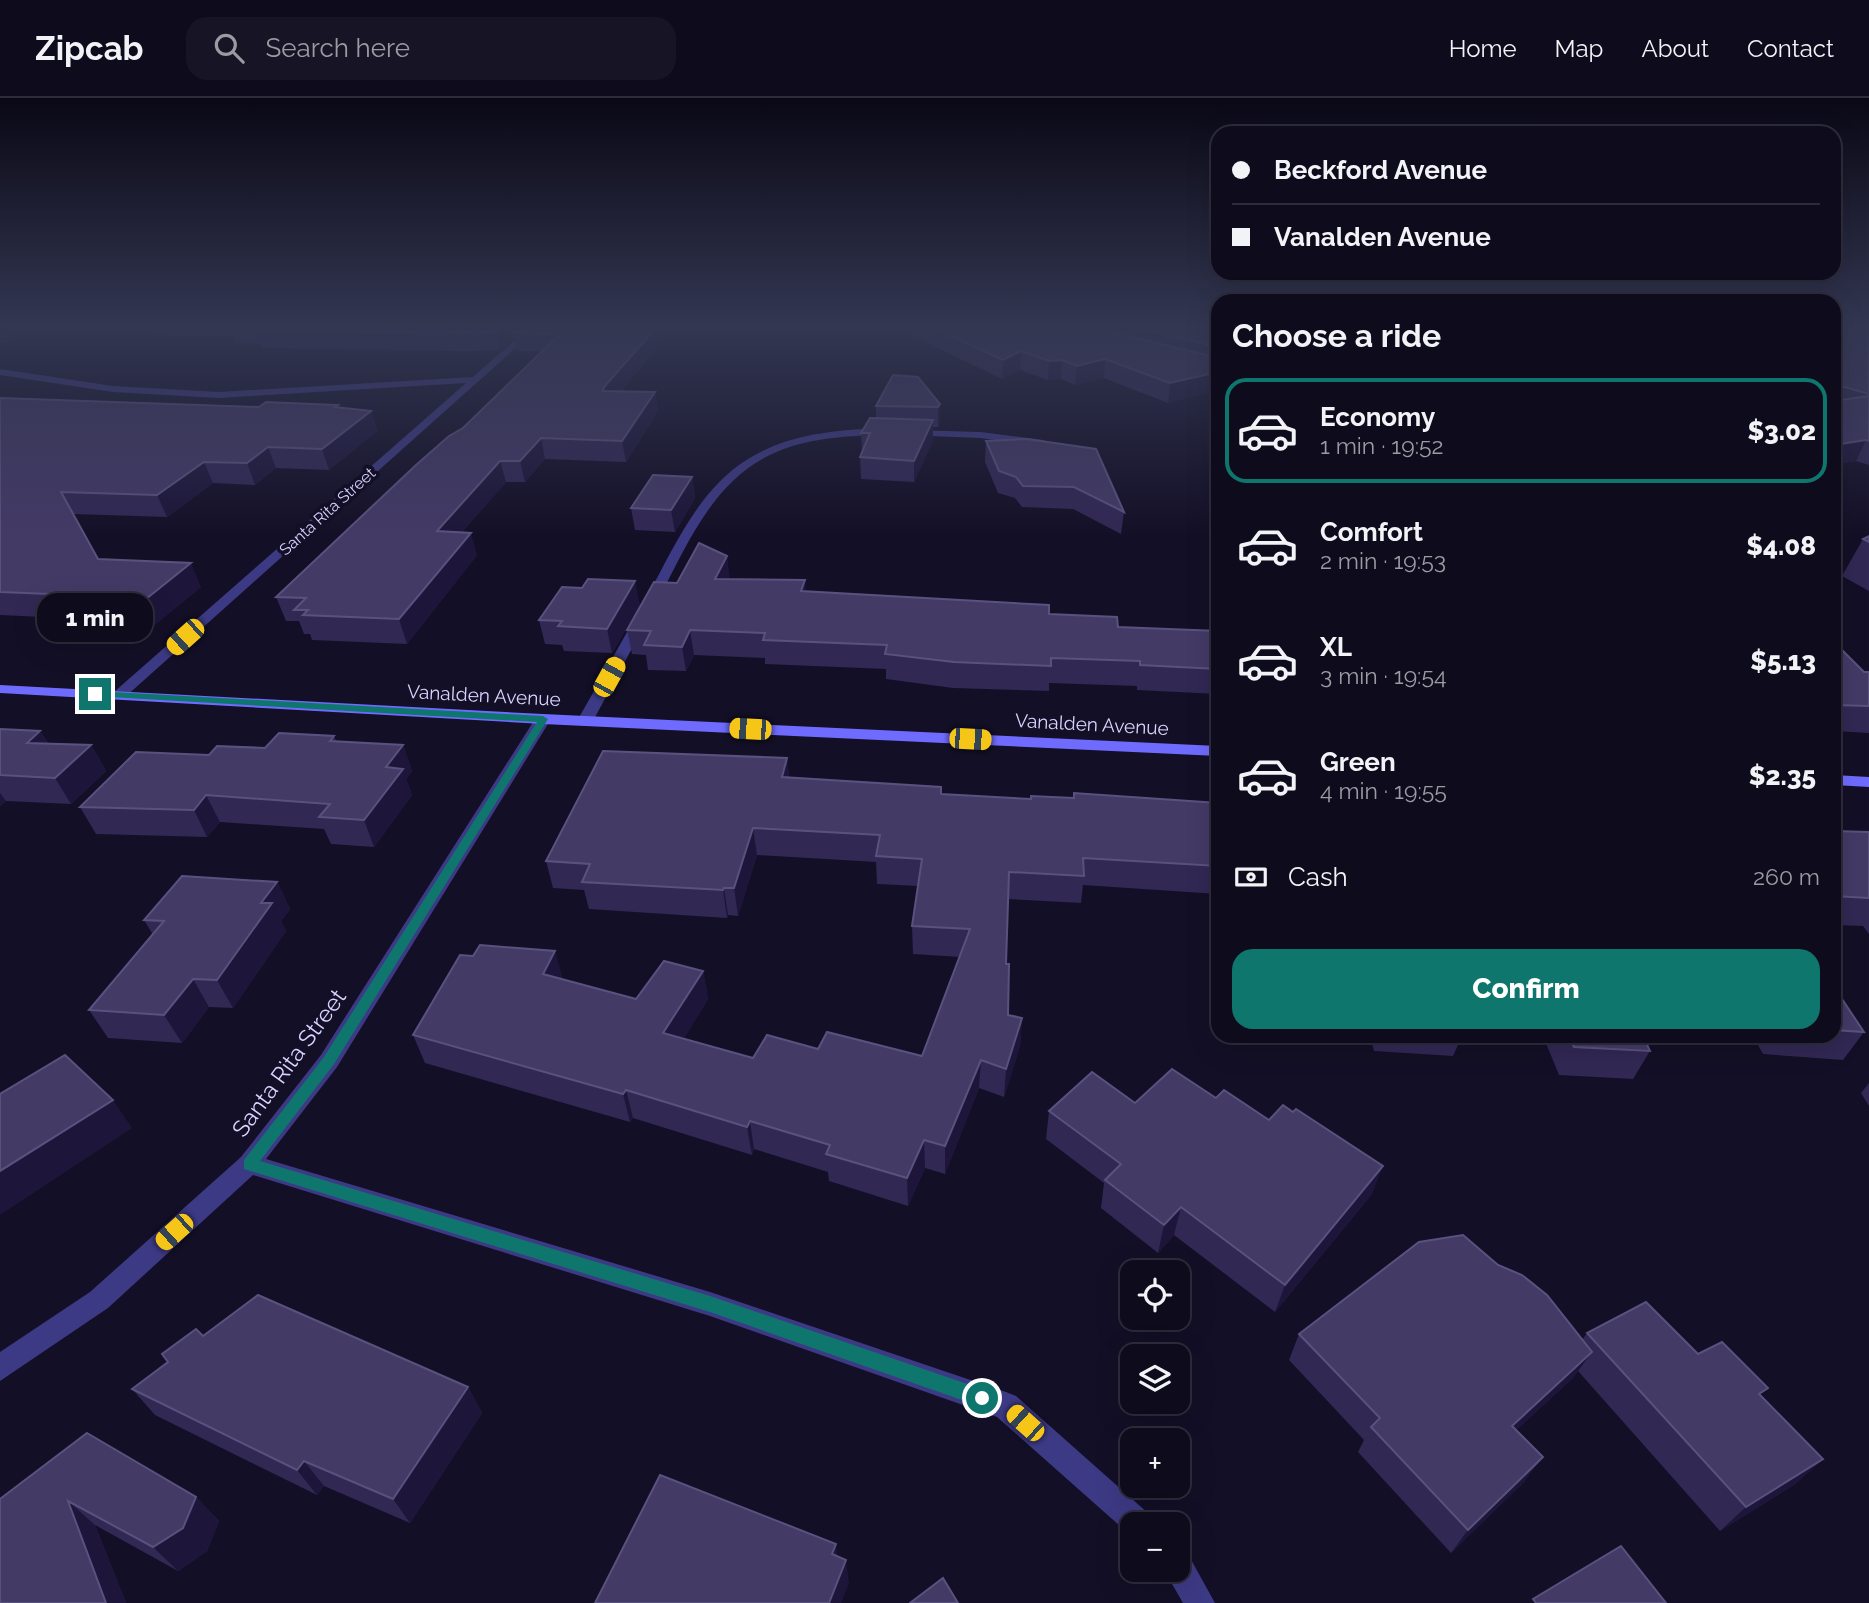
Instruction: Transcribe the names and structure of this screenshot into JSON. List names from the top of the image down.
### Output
{
  "streets": {
    "main road": ["Vanalden Avenue"],
    "street": ["Santa Rita Street"]
  },
  "crossings": [
    ["Santa Rita Street", "Vanalden Avenue"]
  ],
  "page": {
    "header": "Zipcab",
    "search": "Search here",
    "nav": [
      "Home",
      "Map",
      "About",
      "Contact"
    ],
    "banner": ["Beckford Avenue", "Vanalden Avenue"],
    "heading": "Choose a ride",
    "list": [
      {
        "name": "Economy",
        "note": "1 min · 19:52",
        "value": "$3.02"
      },
      {
        "name": "Comfort",
        "note": "2 min · 19:53",
        "value": "$4.08"
      },
      {
        "name": "XL",
        "note": "3 min · 19:54",
        "value": "$5.13"
      },
      {
        "name": "Green",
        "note": "4 min · 19:55",
        "value": "$2.35"
      }
    ],
    "bubble": "1 min",
    "pay": ["Cash", "260 m"],
    "buttons": "Confirm",
    "map_buttons": ["+", "−"]
  }
}
